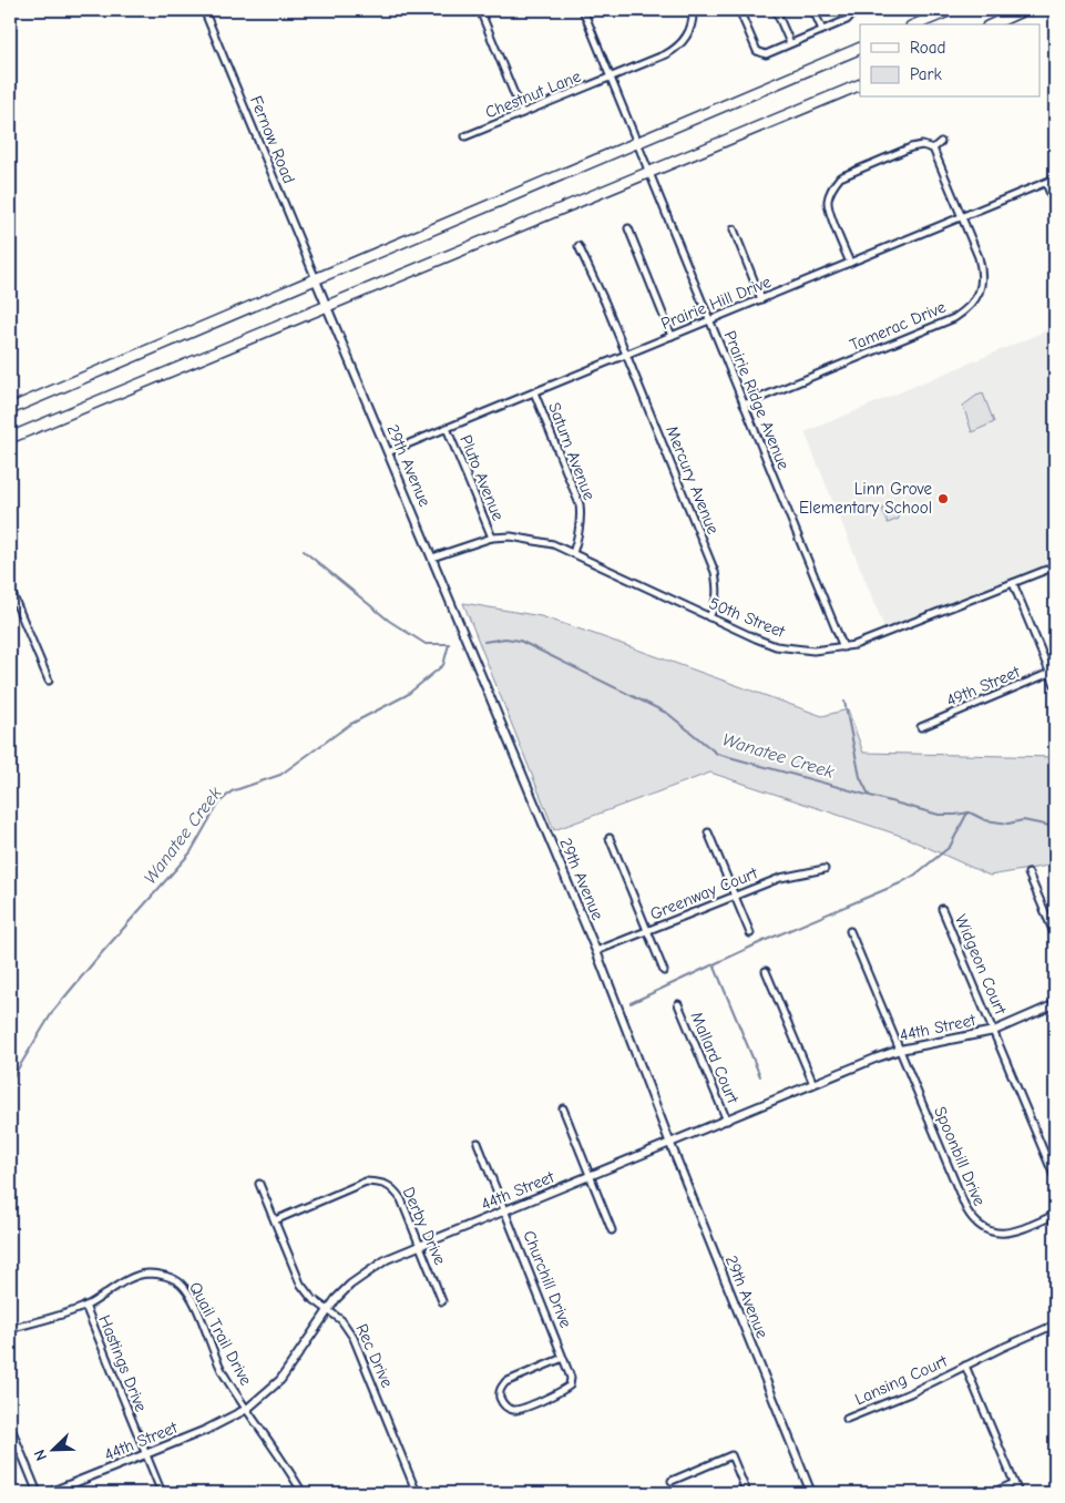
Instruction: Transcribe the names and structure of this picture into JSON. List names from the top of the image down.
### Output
{
  "streets": {
    "street": [
      "Chestnut Lane",
      "Fernow Road",
      "Prairie Hill Drive",
      "Tamerac Drive",
      "Prairie Ridge Avenue",
      "Saturn Avenue",
      "29th Avenue",
      "Pluto Avenue",
      "Mercury Avenue",
      "50th Street",
      "49th Street",
      "Greenway Court",
      "Widgeon Court",
      "44th Street",
      "Mallard Court",
      "Spoonbill Drive",
      "Derby Drive",
      "Churchill Drive",
      "Quail Trail Drive",
      "Rec Drive",
      "Hastings Drive",
      "Lansing Court"
    ]
  },
  "crossings": [
    ["Chestnut Lane", "Prairie Ridge Avenue"],
    ["Fernow Road", "29th Avenue"],
    ["Prairie Hill Drive", "Tamerac Drive"],
    ["Prairie Hill Drive", "Prairie Ridge Avenue"],
    ["Prairie Hill Drive", "Saturn Avenue"],
    ["Prairie Hill Drive", "29th Avenue"],
    ["Prairie Hill Drive", "Pluto Avenue"],
    ["Prairie Hill Drive", "Mercury Avenue"],
    ["Tamerac Drive", "Prairie Ridge Avenue"],
    ["Prairie Ridge Avenue", "50th Street"],
    ["Saturn Avenue", "50th Street"],
    ["29th Avenue", "50th Street"],
    ["29th Avenue", "Greenway Court"],
    ["29th Avenue", "44th Street"],
    ["Pluto Avenue", "50th Street"],
    ["Mercury Avenue", "50th Street"],
    ["Widgeon Court", "44th Street"],
    ["44th Street", "Mallard Court"],
    ["44th Street", "Spoonbill Drive"],
    ["44th Street", "Derby Drive"],
    ["44th Street", "Churchill Drive"],
    ["44th Street", "Quail Trail Drive"],
    ["44th Street", "Rec Drive"],
    ["44th Street", "Hastings Drive"],
    ["Derby Drive", "Rec Drive"],
    ["Quail Trail Drive", "Hastings Drive"]
  ],
  "water": ["Wanatee Creek"],
  "places": ["Linn Grove Elementary School"],
  "legend": ["Road", "Park"],
  "north": "bottom left"
}
